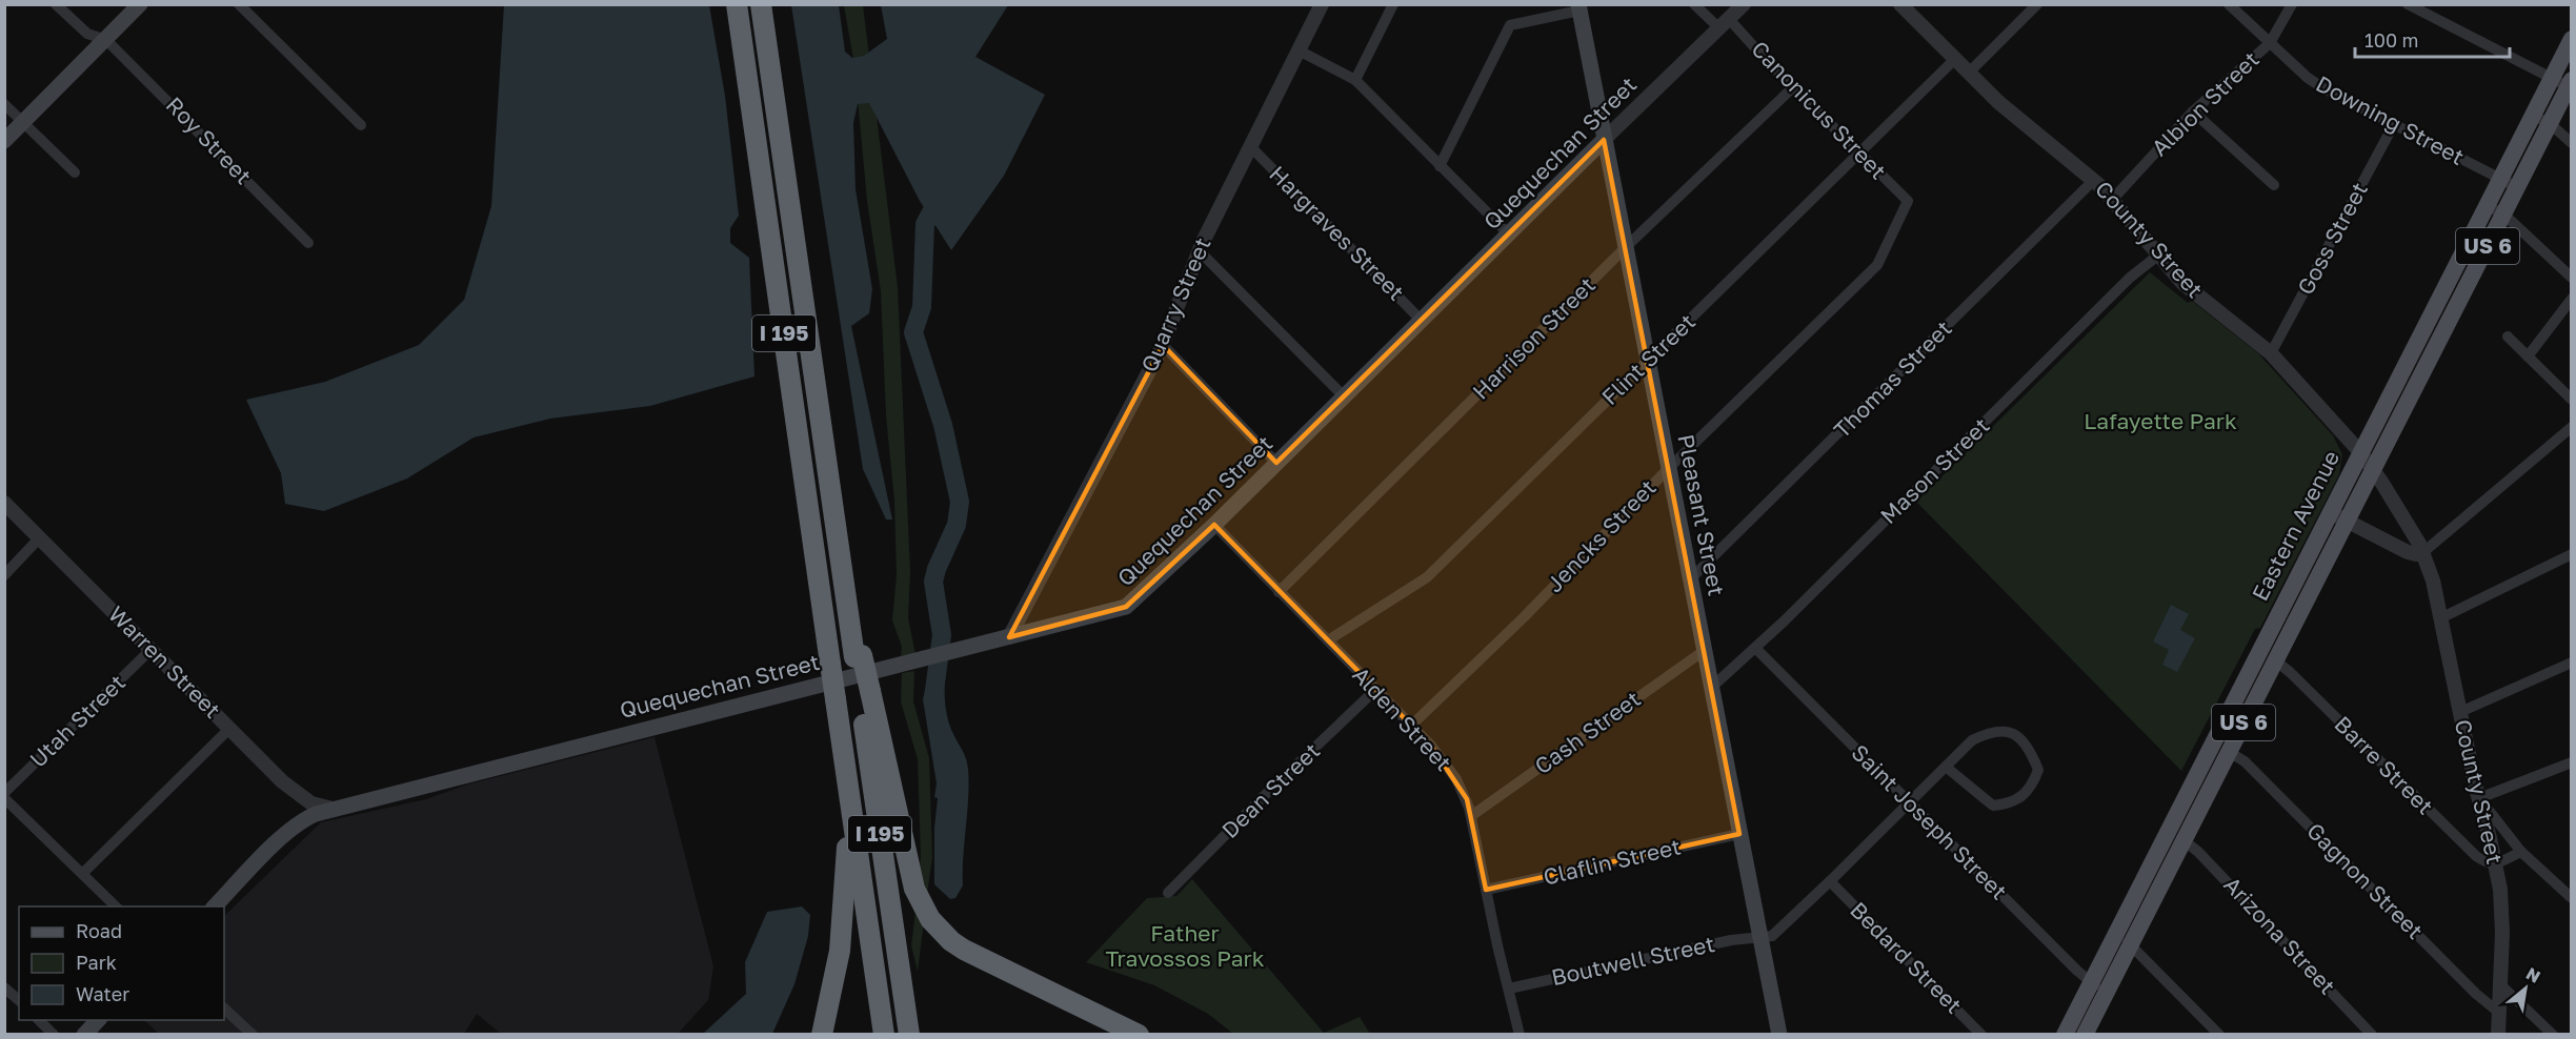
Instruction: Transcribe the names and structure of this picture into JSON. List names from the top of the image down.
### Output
{
  "streets": {
    "highway": ["I 195"],
    "main road": [
      "Quequechan Street",
      "US 6",
      "Pleasant Street",
      "Eastern Avenue"
    ],
    "street": [
      "Albion Street",
      "Canonicus Street",
      "Downing Street",
      "Roy Street",
      "Hargraves Street",
      "Goss Street",
      "County Street",
      "Quarry Street",
      "Harrison Street",
      "Flint Street",
      "Thomas Street",
      "Mason Street",
      "Jencks Street",
      "Warren Street",
      "Alden Street",
      "Utah Street",
      "Cash Street",
      "Barre Street",
      "Dean Street",
      "Saint Joseph Street",
      "Claflin Street",
      "Gagnon Street",
      "Arizona Street",
      "Bedard Street",
      "Boutwell Street"
    ]
  },
  "crossings": [
    ["Albion Street", "Downing Street"],
    ["Albion Street", "County Street"],
    ["Canonicus Street", "Quequechan Street"],
    ["Canonicus Street", "Harrison Street"],
    ["Canonicus Street", "Flint Street"],
    ["Canonicus Street", "Jencks Street"],
    ["Downing Street", "Goss Street"],
    ["Downing Street", "Eastern Avenue"],
    ["Quequechan Street", "Hargraves Street"],
    ["Quequechan Street", "Quarry Street"],
    ["Quequechan Street", "Pleasant Street"],
    ["Quequechan Street", "Warren Street"],
    ["Quequechan Street", "Alden Street"],
    ["Hargraves Street", "Quarry Street"],
    ["Goss Street", "County Street"],
    ["County Street", "Flint Street"],
    ["County Street", "Thomas Street"],
    ["County Street", "Mason Street"],
    ["County Street", "Eastern Avenue"],
    ["County Street", "Barre Street"],
    ["County Street", "Gagnon Street"],
    ["Harrison Street", "Pleasant Street"],
    ["Harrison Street", "Alden Street"],
    ["Flint Street", "Pleasant Street"],
    ["Flint Street", "Alden Street"],
    ["Thomas Street", "Pleasant Street"],
    ["Mason Street", "Pleasant Street"],
    ["Mason Street", "Saint Joseph Street"],
    ["Pleasant Street", "Jencks Street"],
    ["Pleasant Street", "Cash Street"],
    ["Pleasant Street", "Claflin Street"],
    ["Pleasant Street", "Boutwell Street"],
    ["Eastern Avenue", "Barre Street"],
    ["Eastern Avenue", "Saint Joseph Street"],
    ["Eastern Avenue", "Gagnon Street"],
    ["Eastern Avenue", "Arizona Street"],
    ["Jencks Street", "Alden Street"],
    ["Warren Street", "Utah Street"],
    ["Alden Street", "Cash Street"],
    ["Alden Street", "Dean Street"],
    ["Alden Street", "Claflin Street"],
    ["Alden Street", "Boutwell Street"],
    ["Saint Joseph Street", "Boutwell Street"],
    ["Bedard Street", "Boutwell Street"]
  ],
  "parks": ["Lafayette Park", "Father Travossos Park"],
  "legend": ["Road", "Park", "Water"],
  "scale_bar": "100 m",
  "north": "top right"
}
